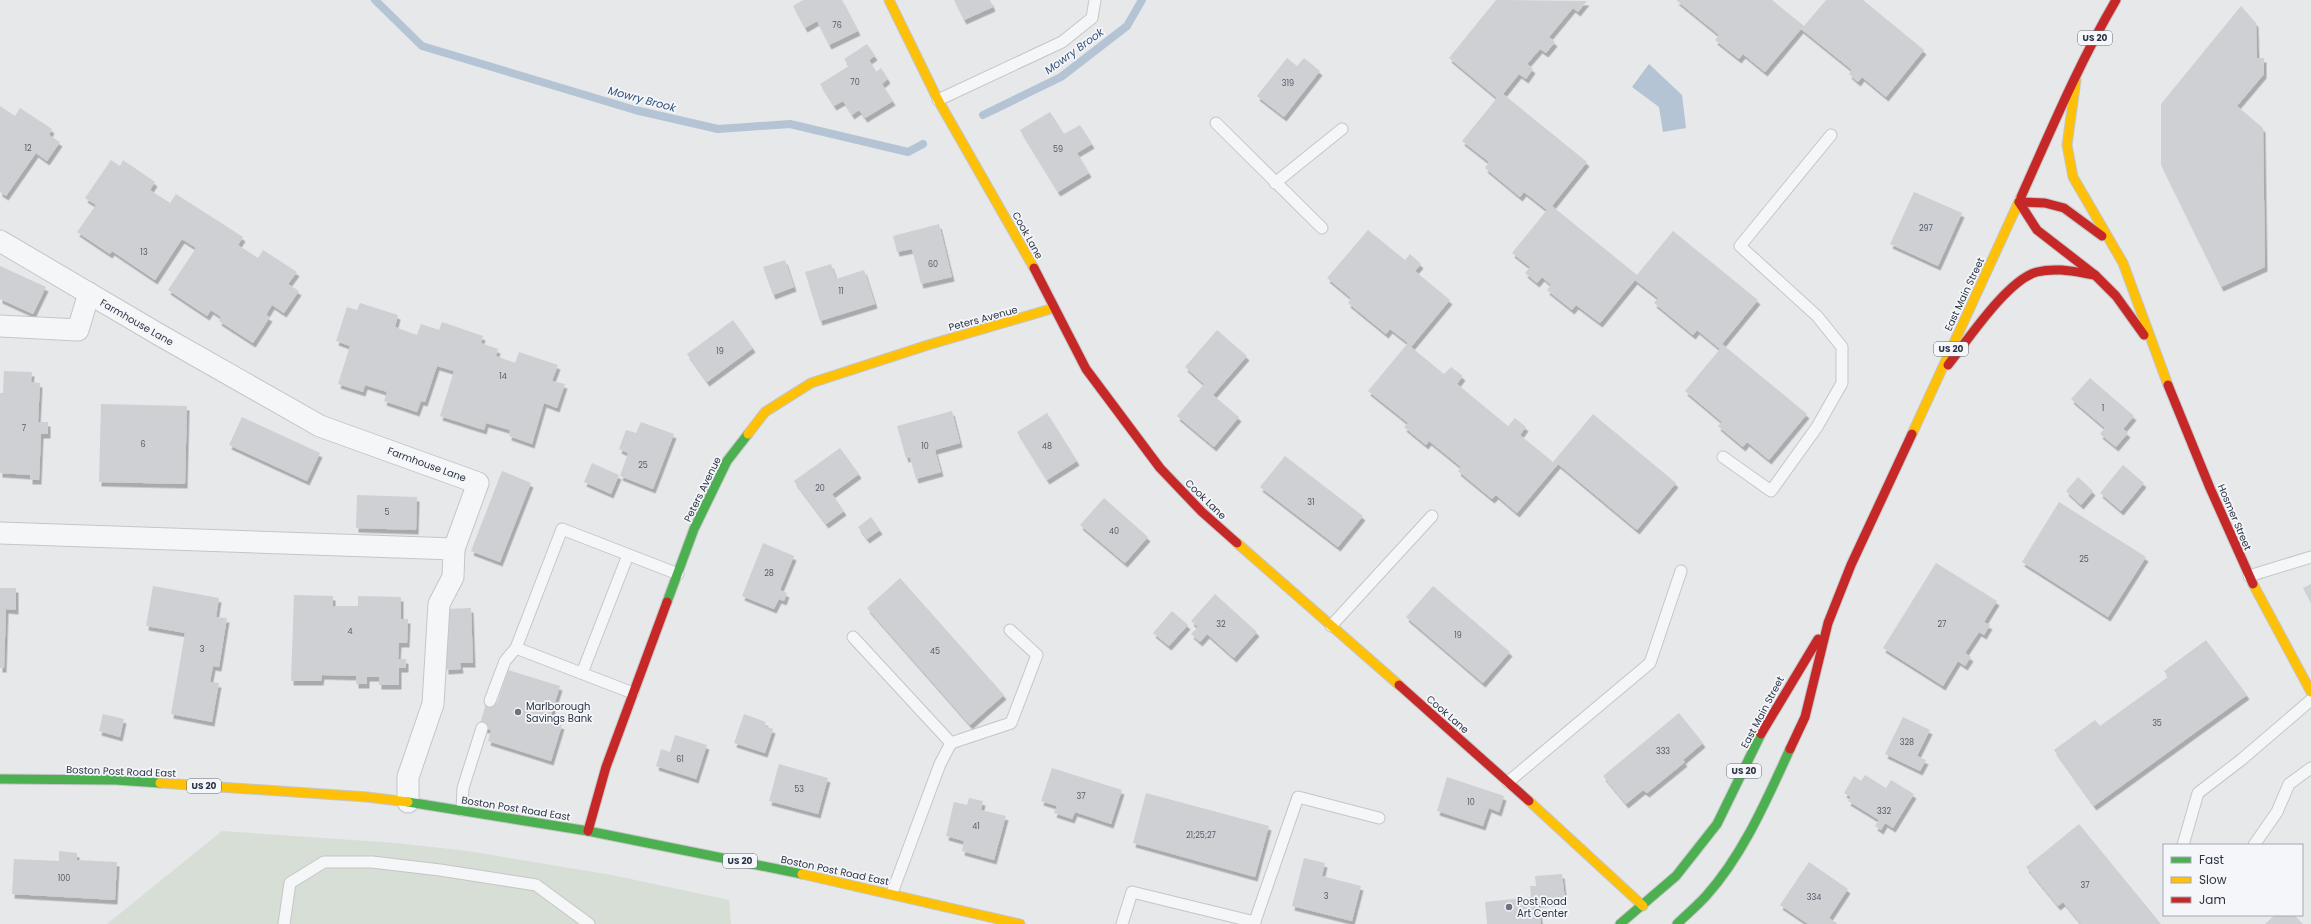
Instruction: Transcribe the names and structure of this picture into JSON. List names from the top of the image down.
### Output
{
  "streets": {
    "main road": [
      "US 20",
      "Cook Lane",
      "East Main Street",
      "Peters Avenue",
      "Hosmer Street",
      "Boston Post Road East"
    ],
    "street": ["Farmhouse Lane"]
  },
  "crossings": [
    ["US 20", "Cook Lane"],
    ["US 20", "East Main Street"],
    ["Cook Lane", "East Main Street"],
    ["Cook Lane", "Peters Avenue"],
    ["East Main Street", "Hosmer Street"],
    ["Peters Avenue", "Boston Post Road East"]
  ],
  "water": ["Mowry Brook"],
  "places": ["Marlborough Savings Bank", "Post Road Art Center"],
  "house_numbers": [
    "76",
    "70",
    "319",
    "12",
    "59",
    "297",
    "13",
    "60",
    "11",
    "19",
    "14",
    "1",
    "7",
    "6",
    "10",
    "48",
    "25",
    "20",
    "31",
    "5",
    "40",
    "25",
    "28",
    "32",
    "27",
    "4",
    "19",
    "3",
    "45",
    "35",
    "328",
    "333",
    "61",
    "53",
    "37",
    "10",
    "332",
    "41",
    "21;25;27",
    "100",
    "37",
    "3",
    "334"
  ],
  "legend": ["Fast", "Slow", "Jam"]
}
